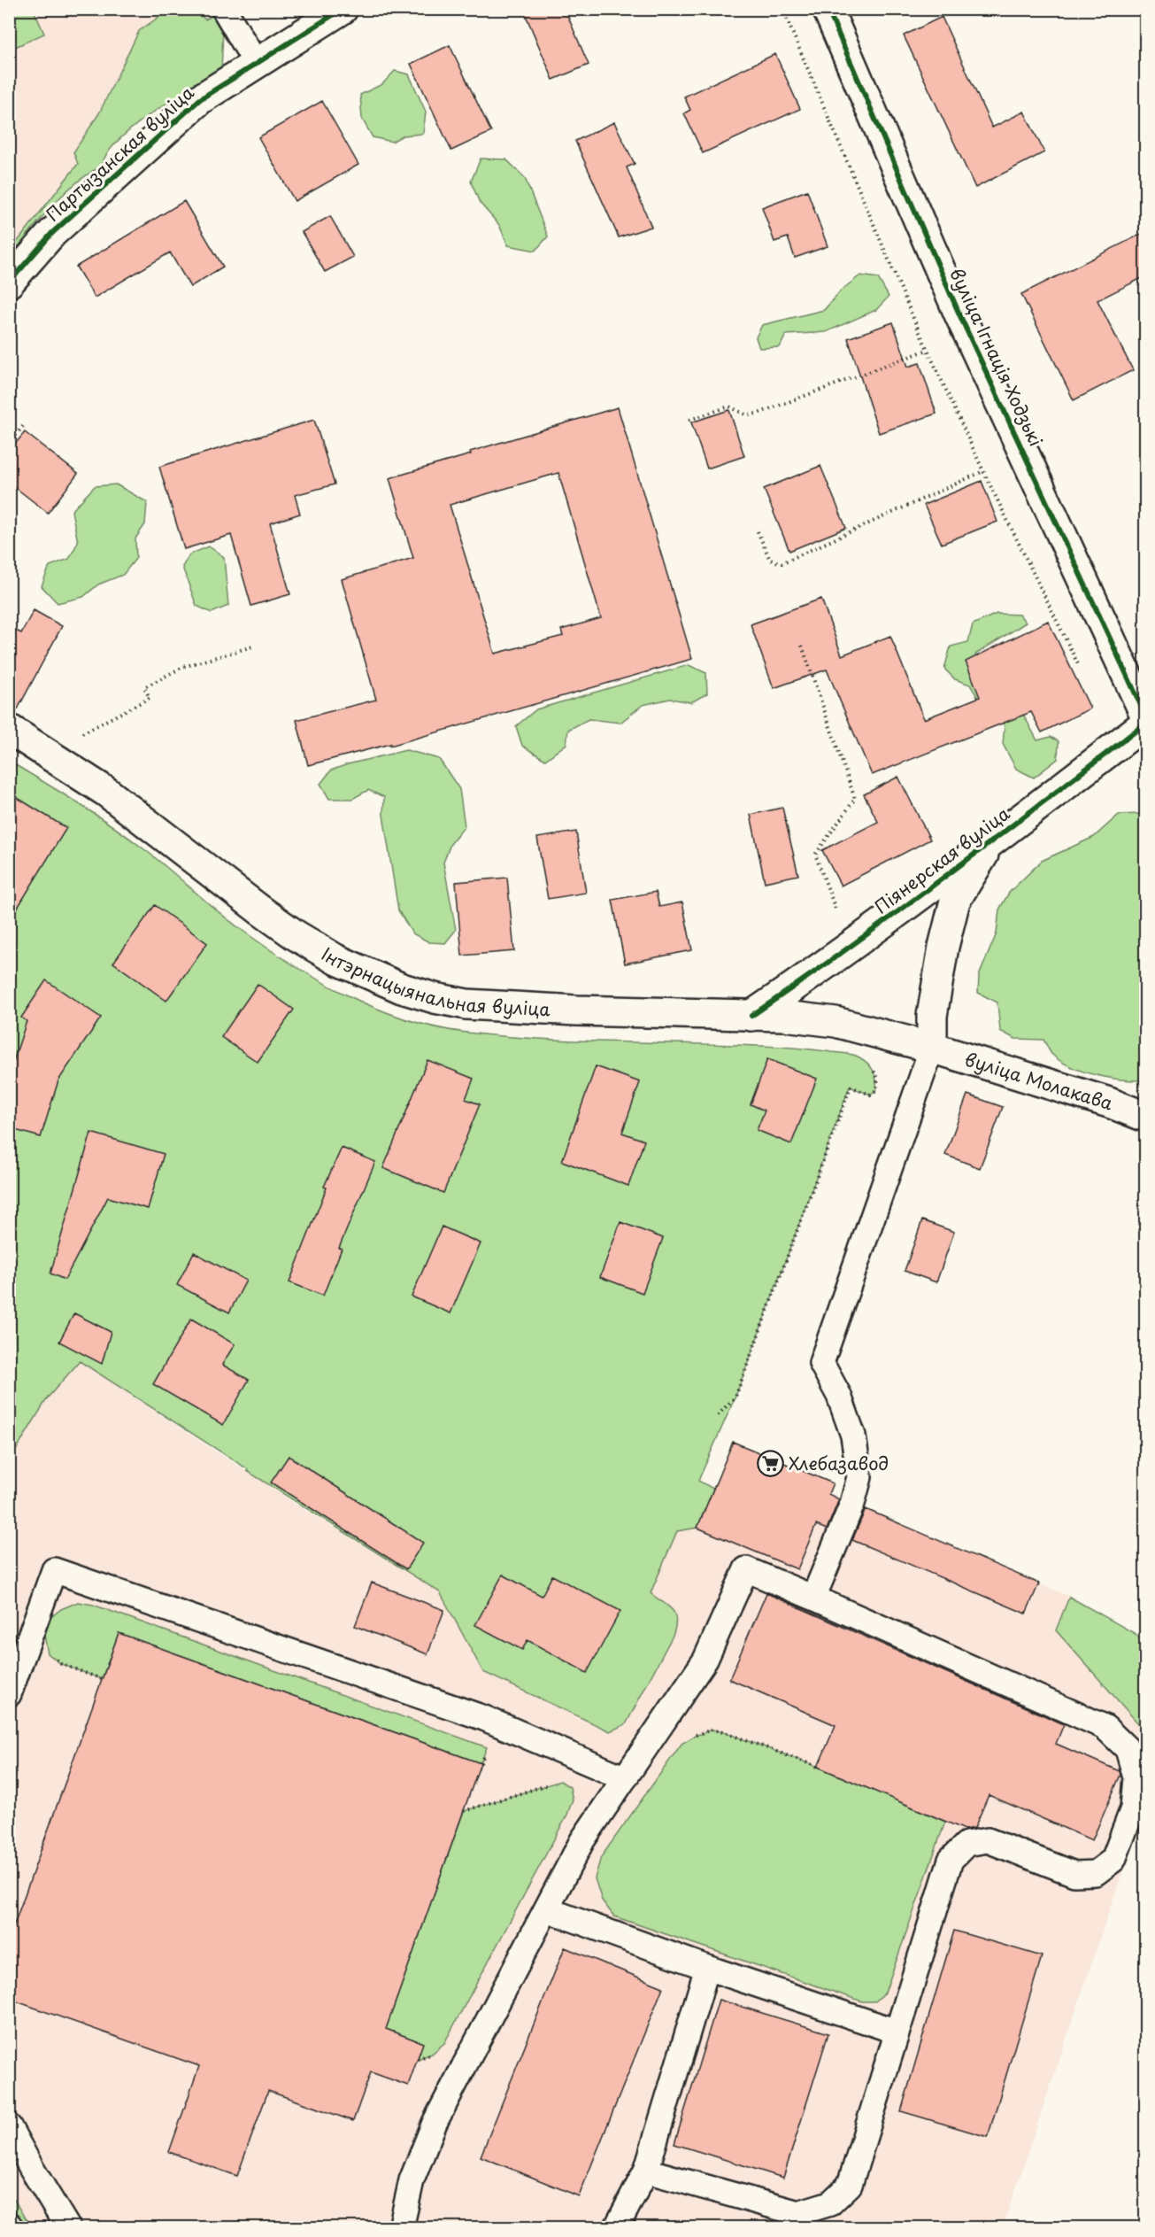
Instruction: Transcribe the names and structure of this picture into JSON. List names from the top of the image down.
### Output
{
  "streets": {
    "street": [
      "Партызанская вуліца",
      "вуліца Ігнація Ходзькі",
      "Піянерская вуліца",
      "Інтэрнацыянальная вуліца",
      "вуліца Молакава"
    ]
  },
  "crossings": [
    ["Піянерская вуліца", "Інтэрнацыянальная вуліца"],
    ["Інтэрнацыянальная вуліца", "вуліца Молакава"]
  ],
  "places": {
    "supermarket": ["Хлебазавод"]
  }
}
